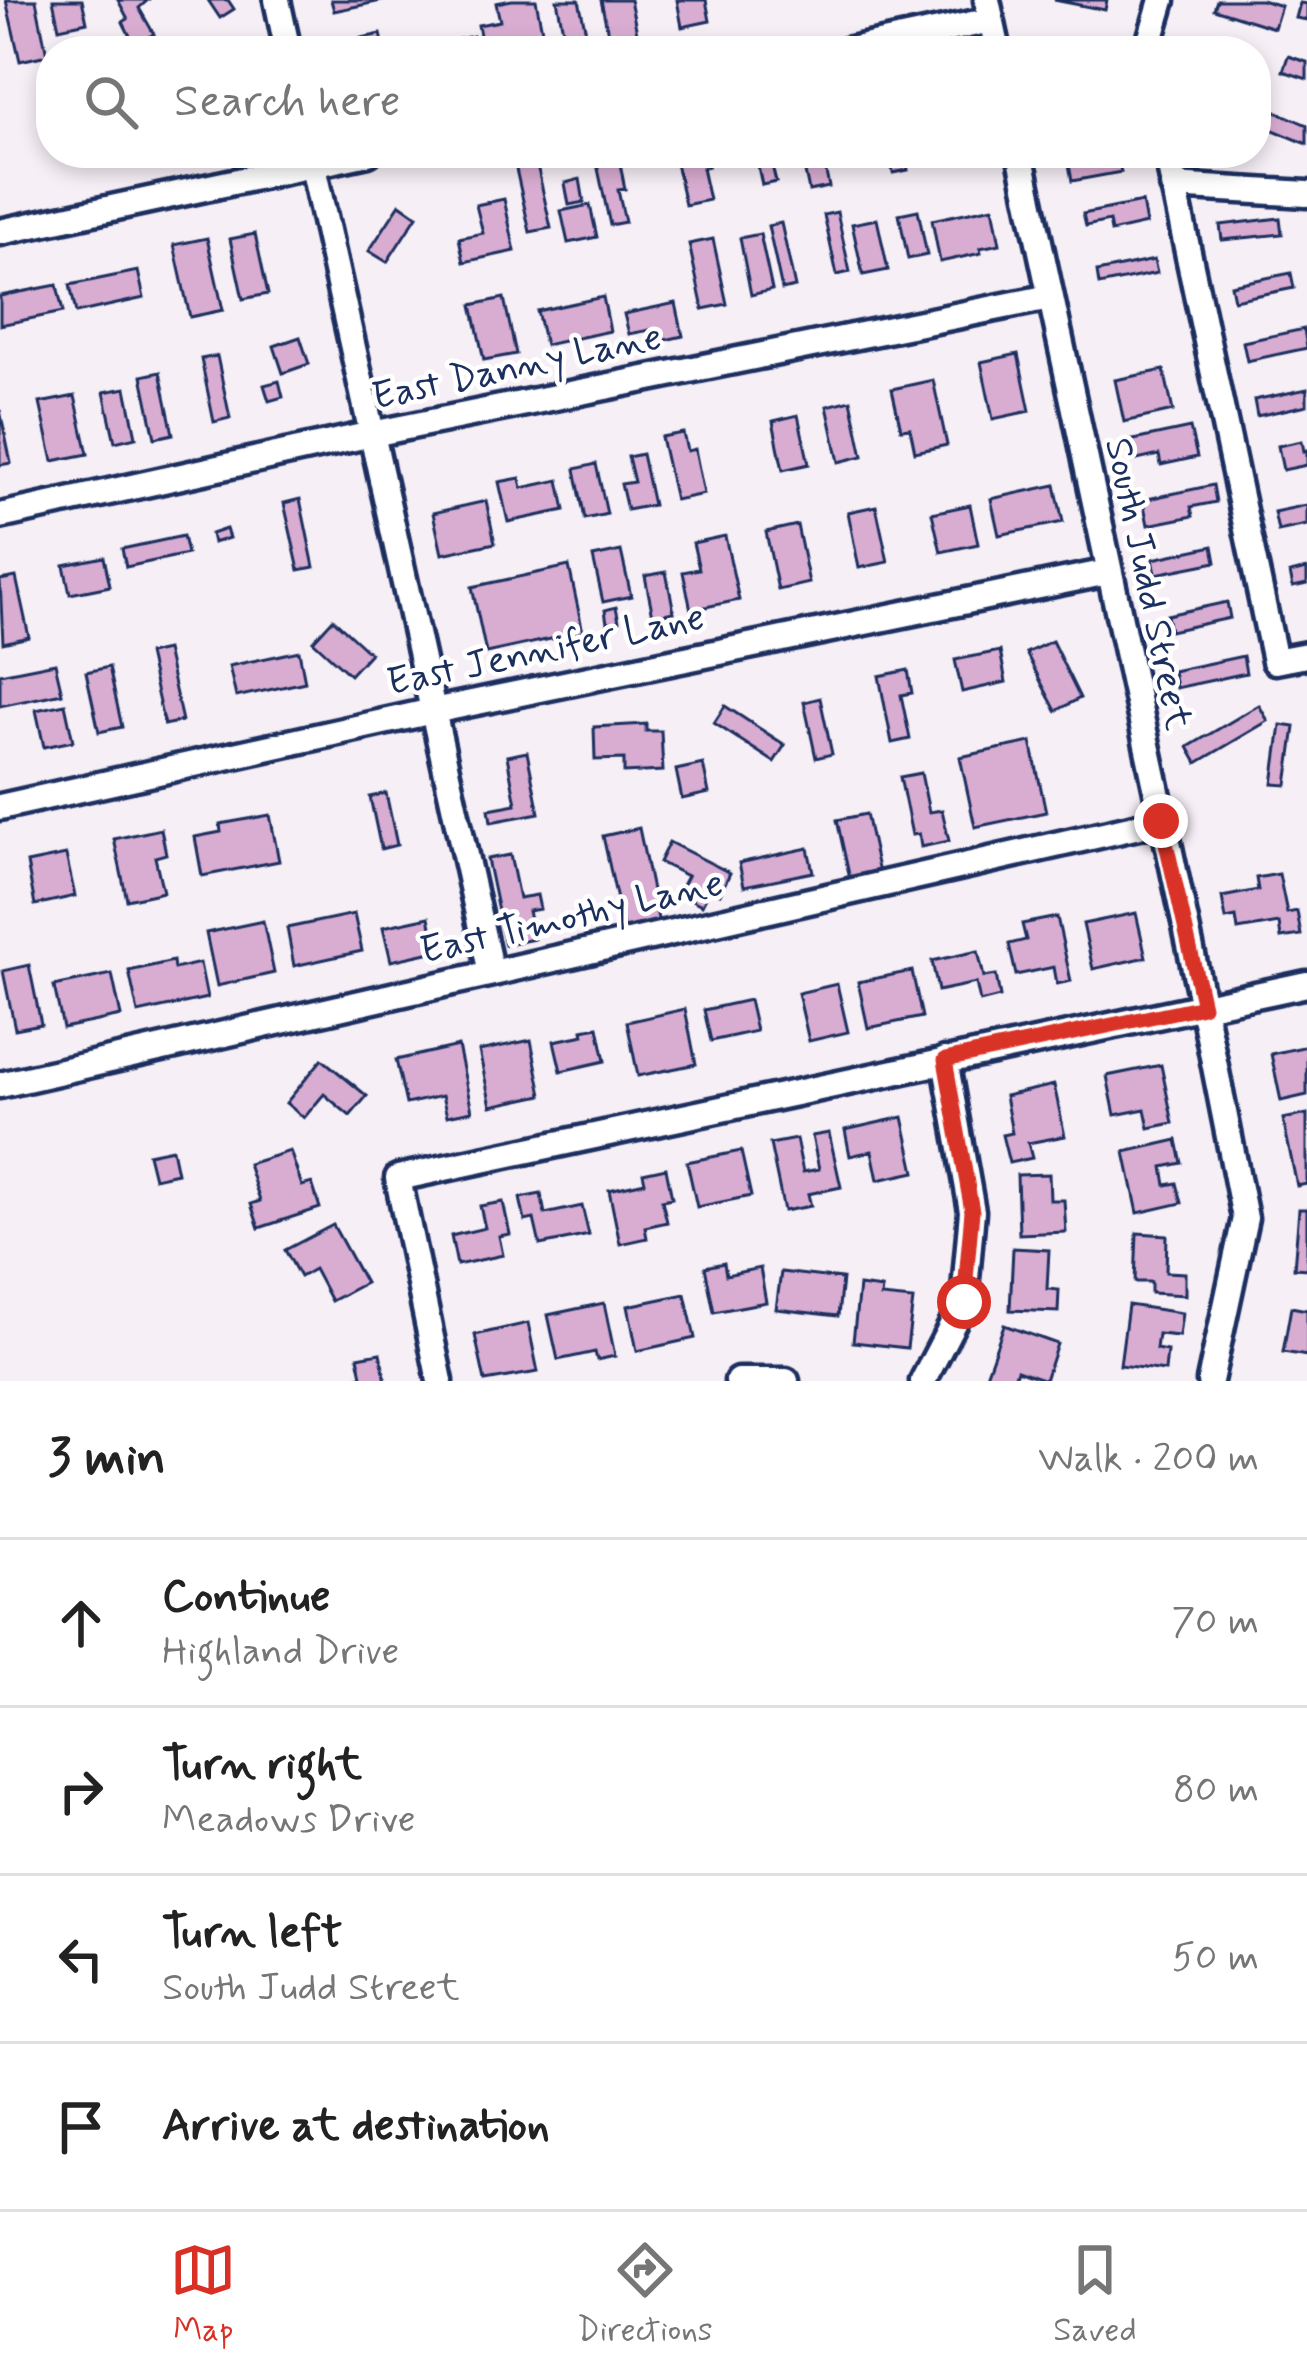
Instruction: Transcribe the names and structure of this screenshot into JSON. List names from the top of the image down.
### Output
{
  "streets": {
    "street": [
      "East Danny Lane",
      "South Judd Street",
      "East Jennifer Lane",
      "East Timothy Lane"
    ]
  },
  "crossings": [
    ["East Danny Lane", "South Judd Street"],
    ["South Judd Street", "East Jennifer Lane"],
    ["South Judd Street", "East Timothy Lane"]
  ],
  "page": {
    "search": "Search here",
    "heading": ["3 min", "Walk · 200 m"],
    "list": [
      ["Continue", "Highland Drive", "70 m"],
      ["Turn right", "Meadows Drive", "80 m"],
      ["Turn left", "South Judd Street", "50 m"],
      "Arrive at destination"
    ],
    "nav": ["Map", "Directions", "Saved"]
  }
}
